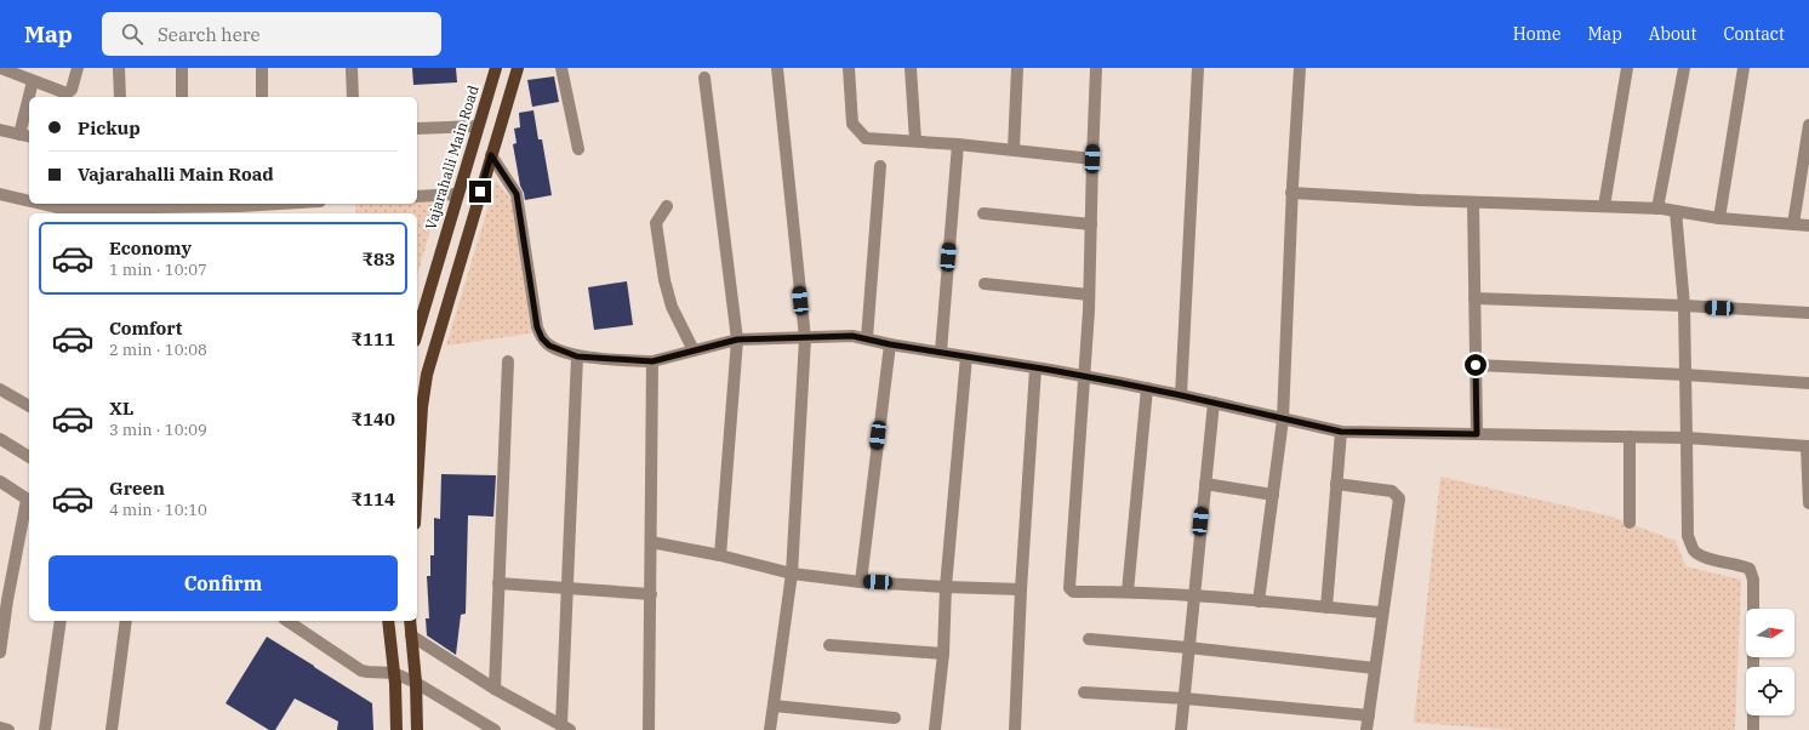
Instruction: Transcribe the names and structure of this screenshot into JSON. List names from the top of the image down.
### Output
{
  "streets": {
    "main road": ["Vajarahalli Main Road"]
  },
  "north": "right",
  "page": {
    "header": "Map",
    "search": "Search here",
    "nav": [
      "Home",
      "Map",
      "About",
      "Contact"
    ],
    "banner": ["Pickup", "Vajarahalli Main Road"],
    "list": [
      {
        "name": "Economy",
        "note": "1 min · 10:07",
        "value": "₹83"
      },
      {
        "name": "Comfort",
        "note": "2 min · 10:08",
        "value": "₹111"
      },
      {
        "name": "XL",
        "note": "3 min · 10:09",
        "value": "₹140"
      },
      {
        "name": "Green",
        "note": "4 min · 10:10",
        "value": "₹114"
      }
    ],
    "buttons": "Confirm"
  }
}
